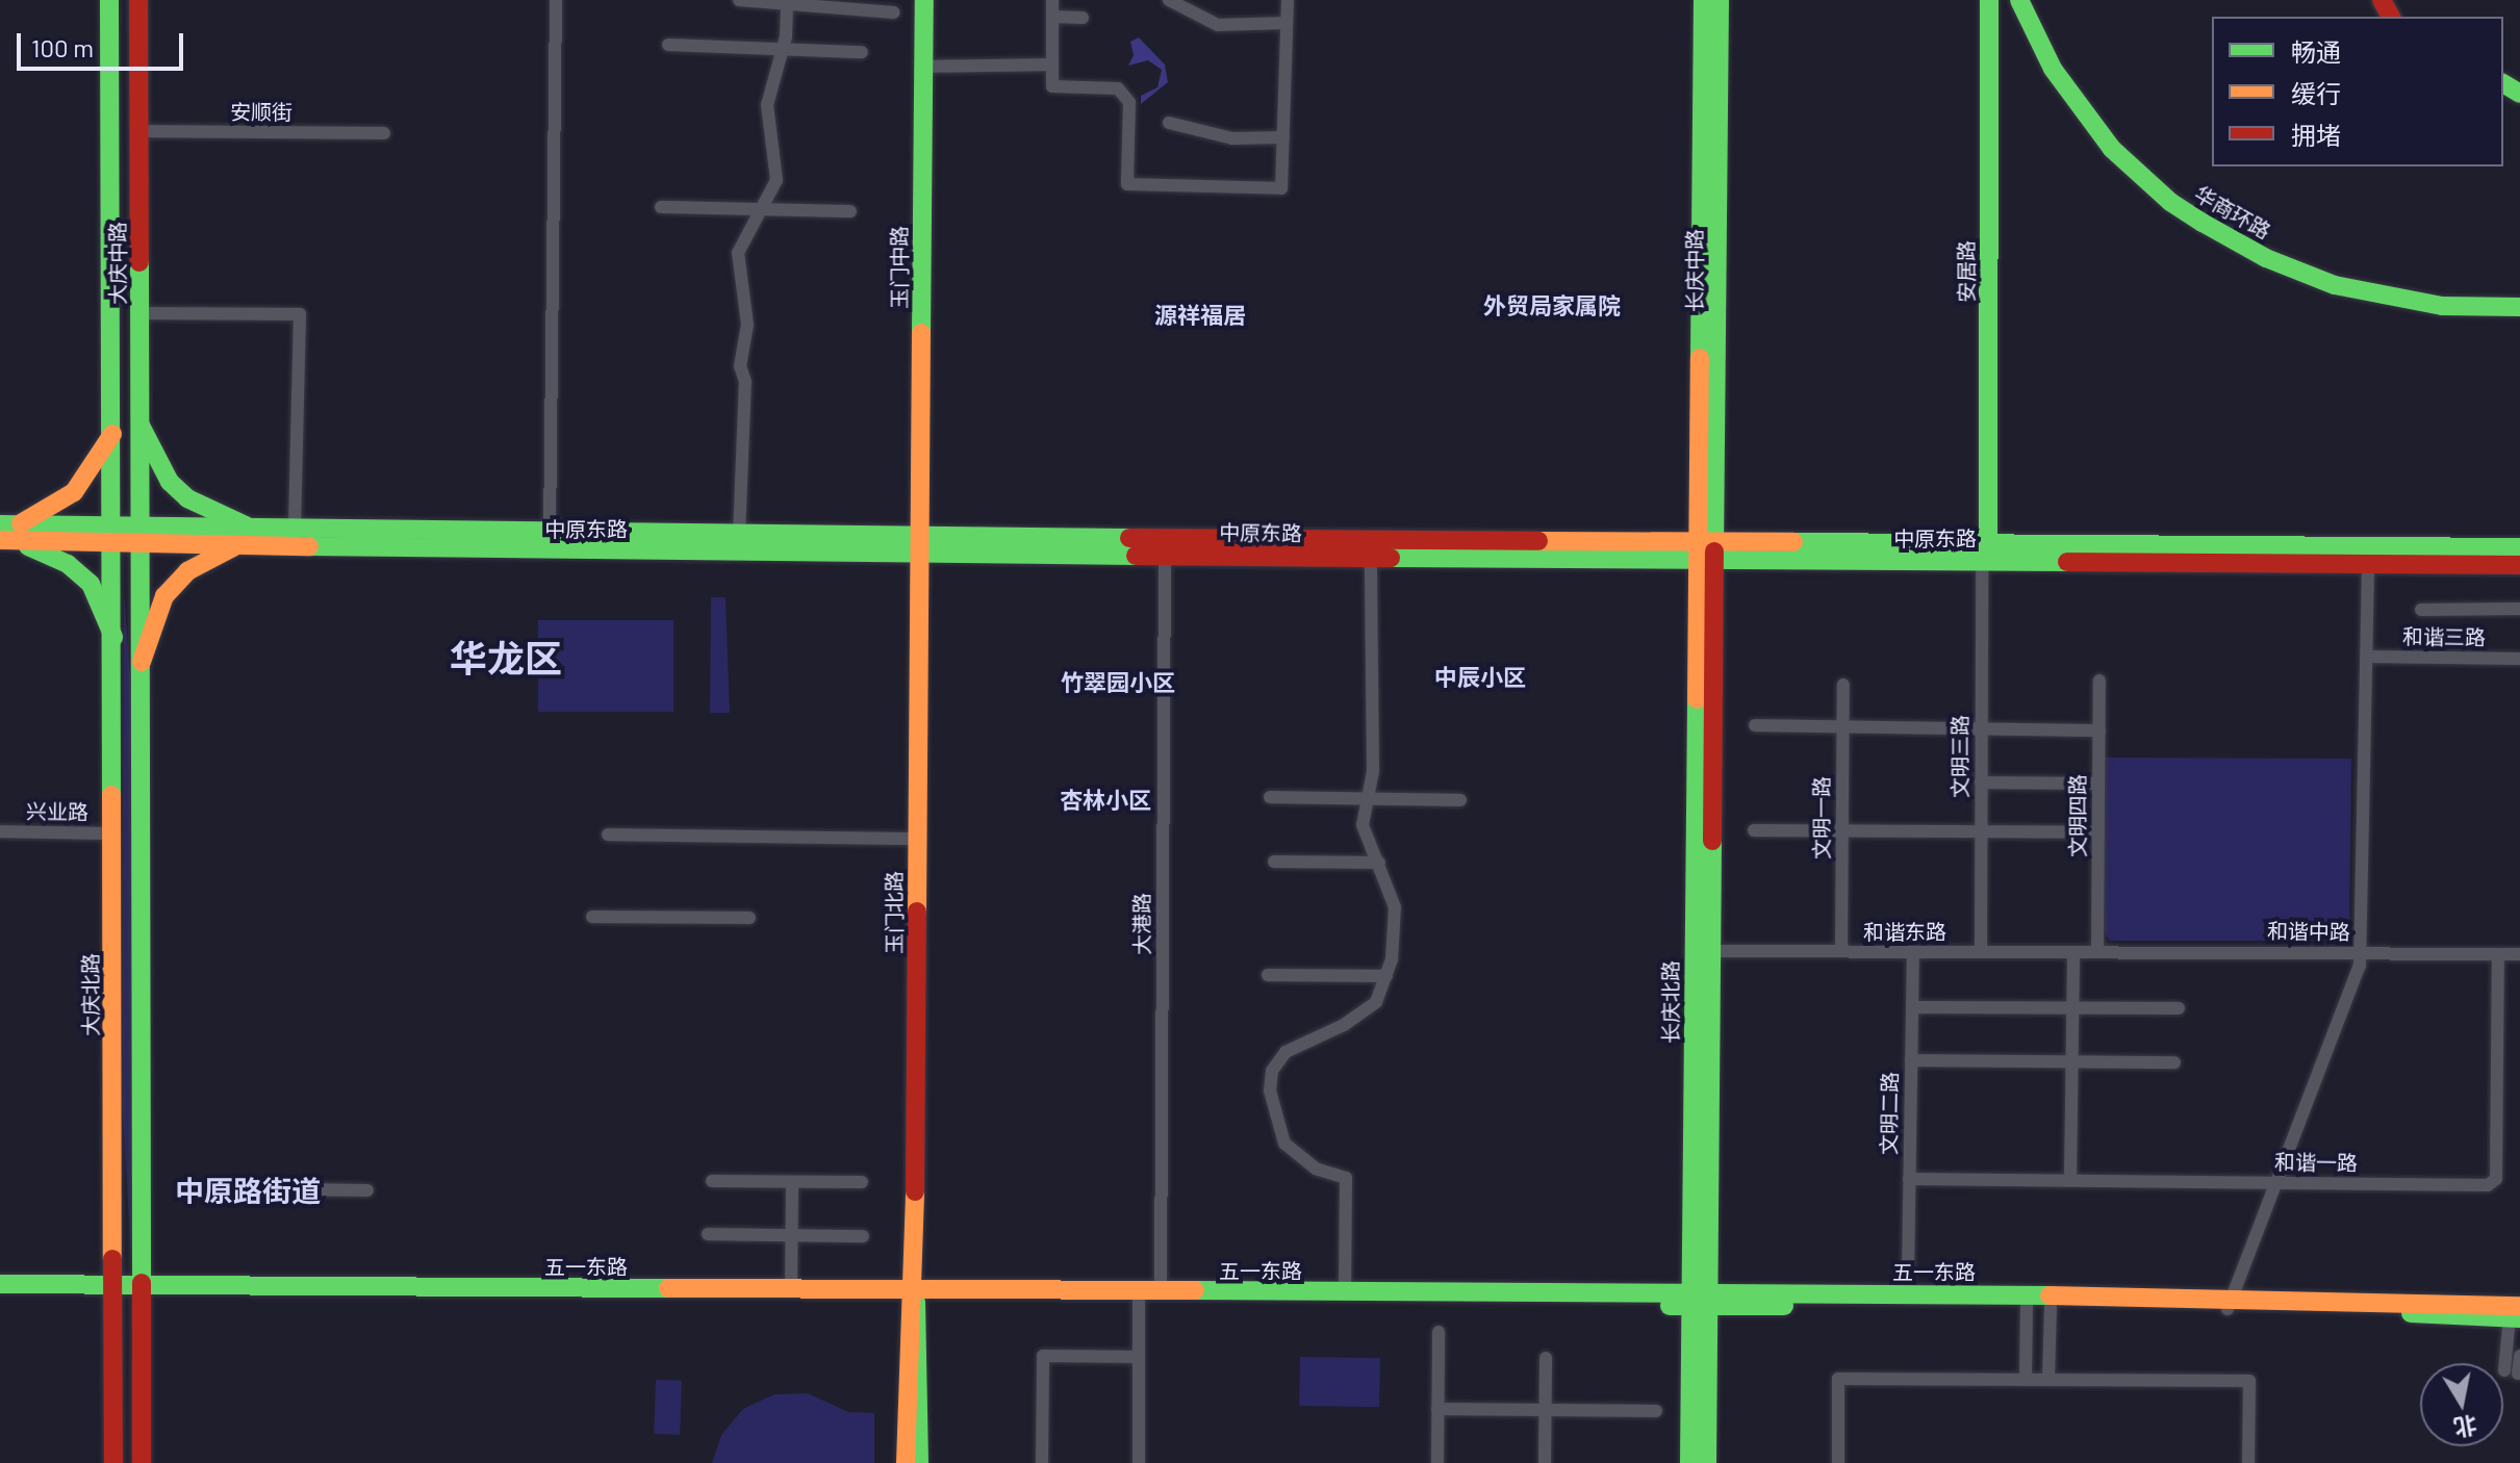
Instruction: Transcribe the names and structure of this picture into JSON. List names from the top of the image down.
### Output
{
  "streets": {
    "main road": [
      "华商环路",
      "大庆中路",
      "玉门中路",
      "长庆中路",
      "安居路",
      "中原东路",
      "玉门北路",
      "大庆北路",
      "长庆北路",
      "五一东路"
    ],
    "street": [
      "安顺街",
      "和谐三路",
      "文明三路",
      "兴业路",
      "文明四路",
      "文明一路",
      "大港路",
      "和谐东路",
      "和谐中路",
      "文明二路",
      "和谐一路"
    ]
  },
  "crossings": [
    ["安顺街", "大庆中路"],
    ["大庆中路", "中原东路"],
    ["大庆中路", "大庆北路"],
    ["玉门中路", "中原东路"],
    ["玉门中路", "玉门北路"],
    ["长庆中路", "中原东路"],
    ["长庆中路", "长庆北路"],
    ["安居路", "中原东路"],
    ["安居路", "文明三路"],
    ["中原东路", "文明三路"],
    ["中原东路", "玉门北路"],
    ["中原东路", "大港路"],
    ["中原东路", "大庆北路"],
    ["中原东路", "长庆北路"],
    ["文明三路", "和谐东路"],
    ["兴业路", "大庆北路"],
    ["文明四路", "和谐东路"],
    ["文明四路", "和谐中路"],
    ["文明一路", "和谐东路"],
    ["玉门北路", "五一东路"],
    ["大港路", "五一东路"],
    ["和谐东路", "和谐中路"],
    ["和谐东路", "长庆北路"],
    ["和谐东路", "文明二路"],
    ["和谐中路", "和谐一路"],
    ["大庆北路", "五一东路"],
    ["长庆北路", "五一东路"],
    ["文明二路", "和谐一路"]
  ],
  "districts": [
    "外贸局家属院",
    "源祥福居",
    "华龙区",
    "中辰小区",
    "竹翠园小区",
    "杏林小区",
    "中原路街道"
  ],
  "legend": ["畅通", "缓行", "拥堵"],
  "scale_bar": "100 m",
  "north": "bottom"
}
